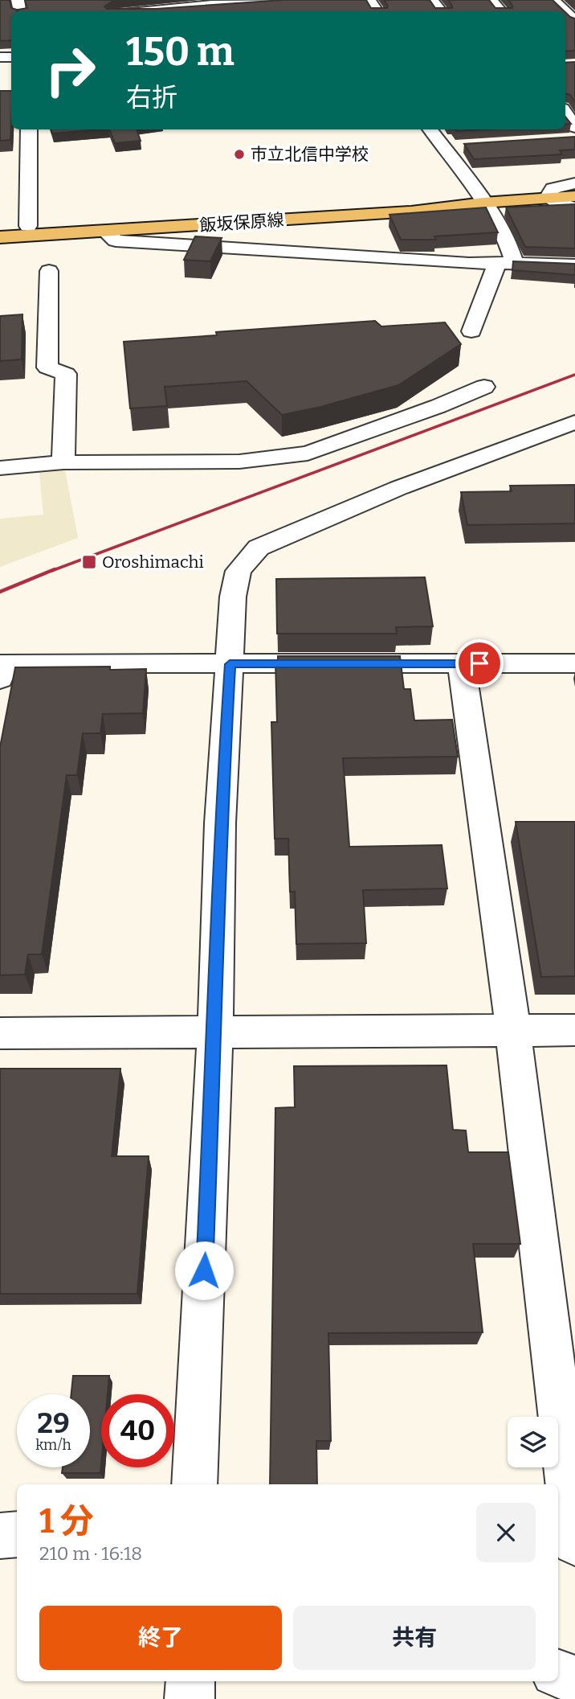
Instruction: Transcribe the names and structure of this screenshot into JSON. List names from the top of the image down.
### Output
{
  "streets": {
    "main road": ["飯坂保原線"]
  },
  "places": {
    "other": ["市立北信中学校"],
    "transit": ["Oroshimachi"]
  },
  "page": {
    "turn": ["150 m", "右折"],
    "speed": "29 km/h",
    "limit": "40",
    "heading": ["1 分", "210 m · 16:18"],
    "buttons": ["終了", "共有"]
  }
}
